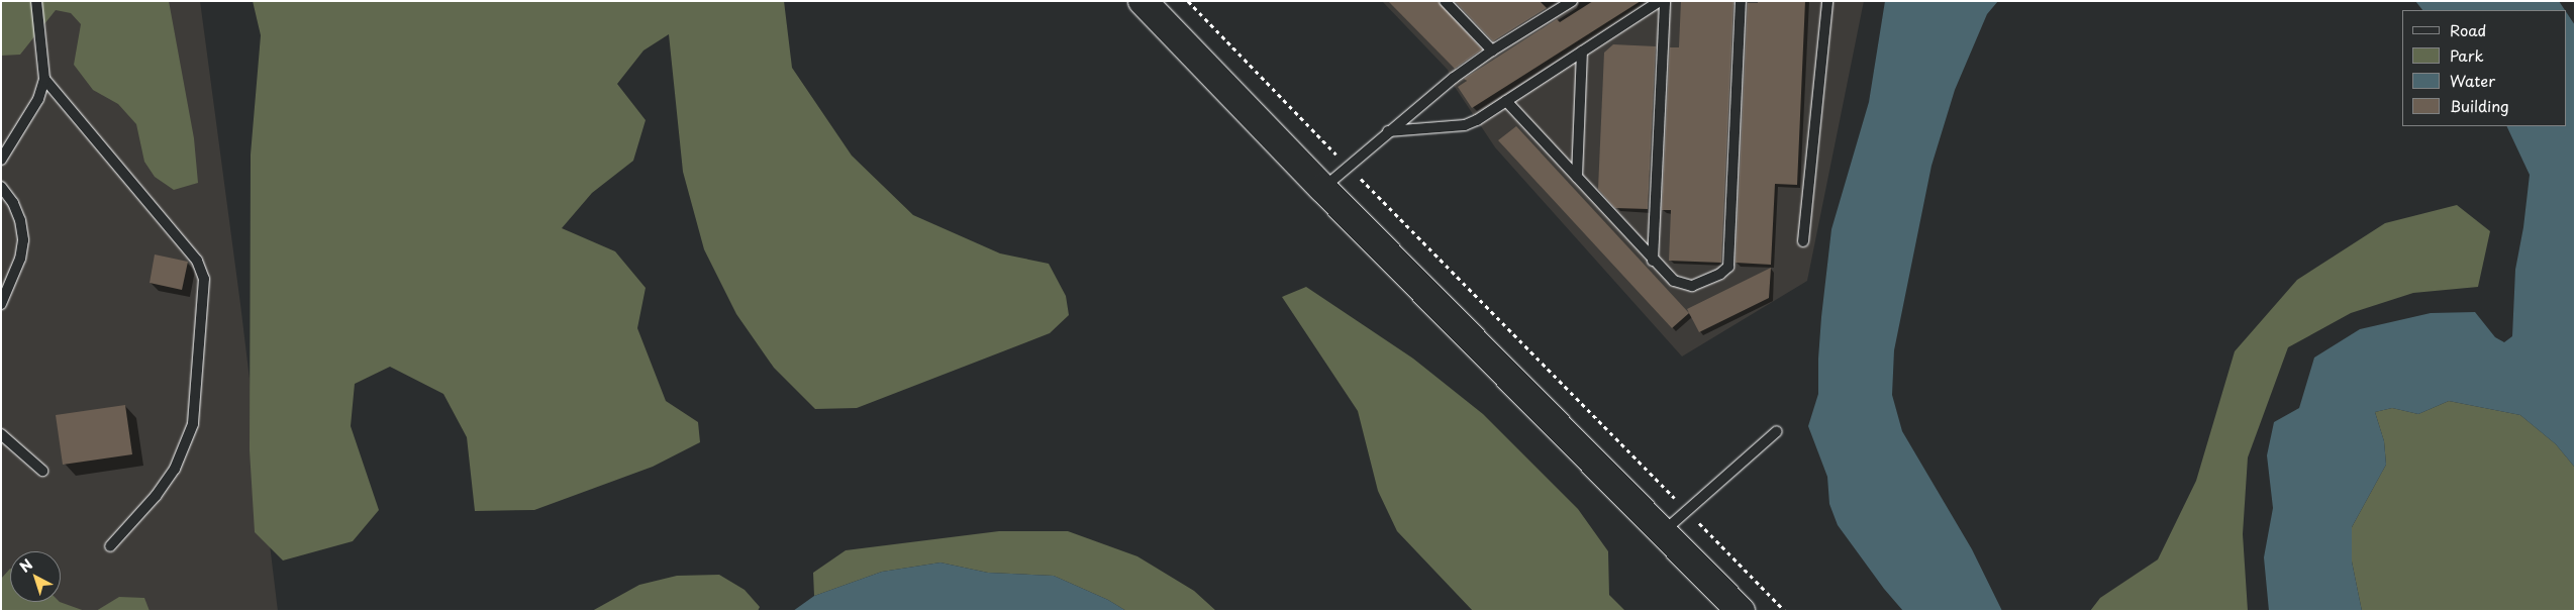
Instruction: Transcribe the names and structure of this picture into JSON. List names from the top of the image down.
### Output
{
  "legend": [
    "Road",
    "Park",
    "Water",
    "Building"
  ],
  "north": "top left"
}
